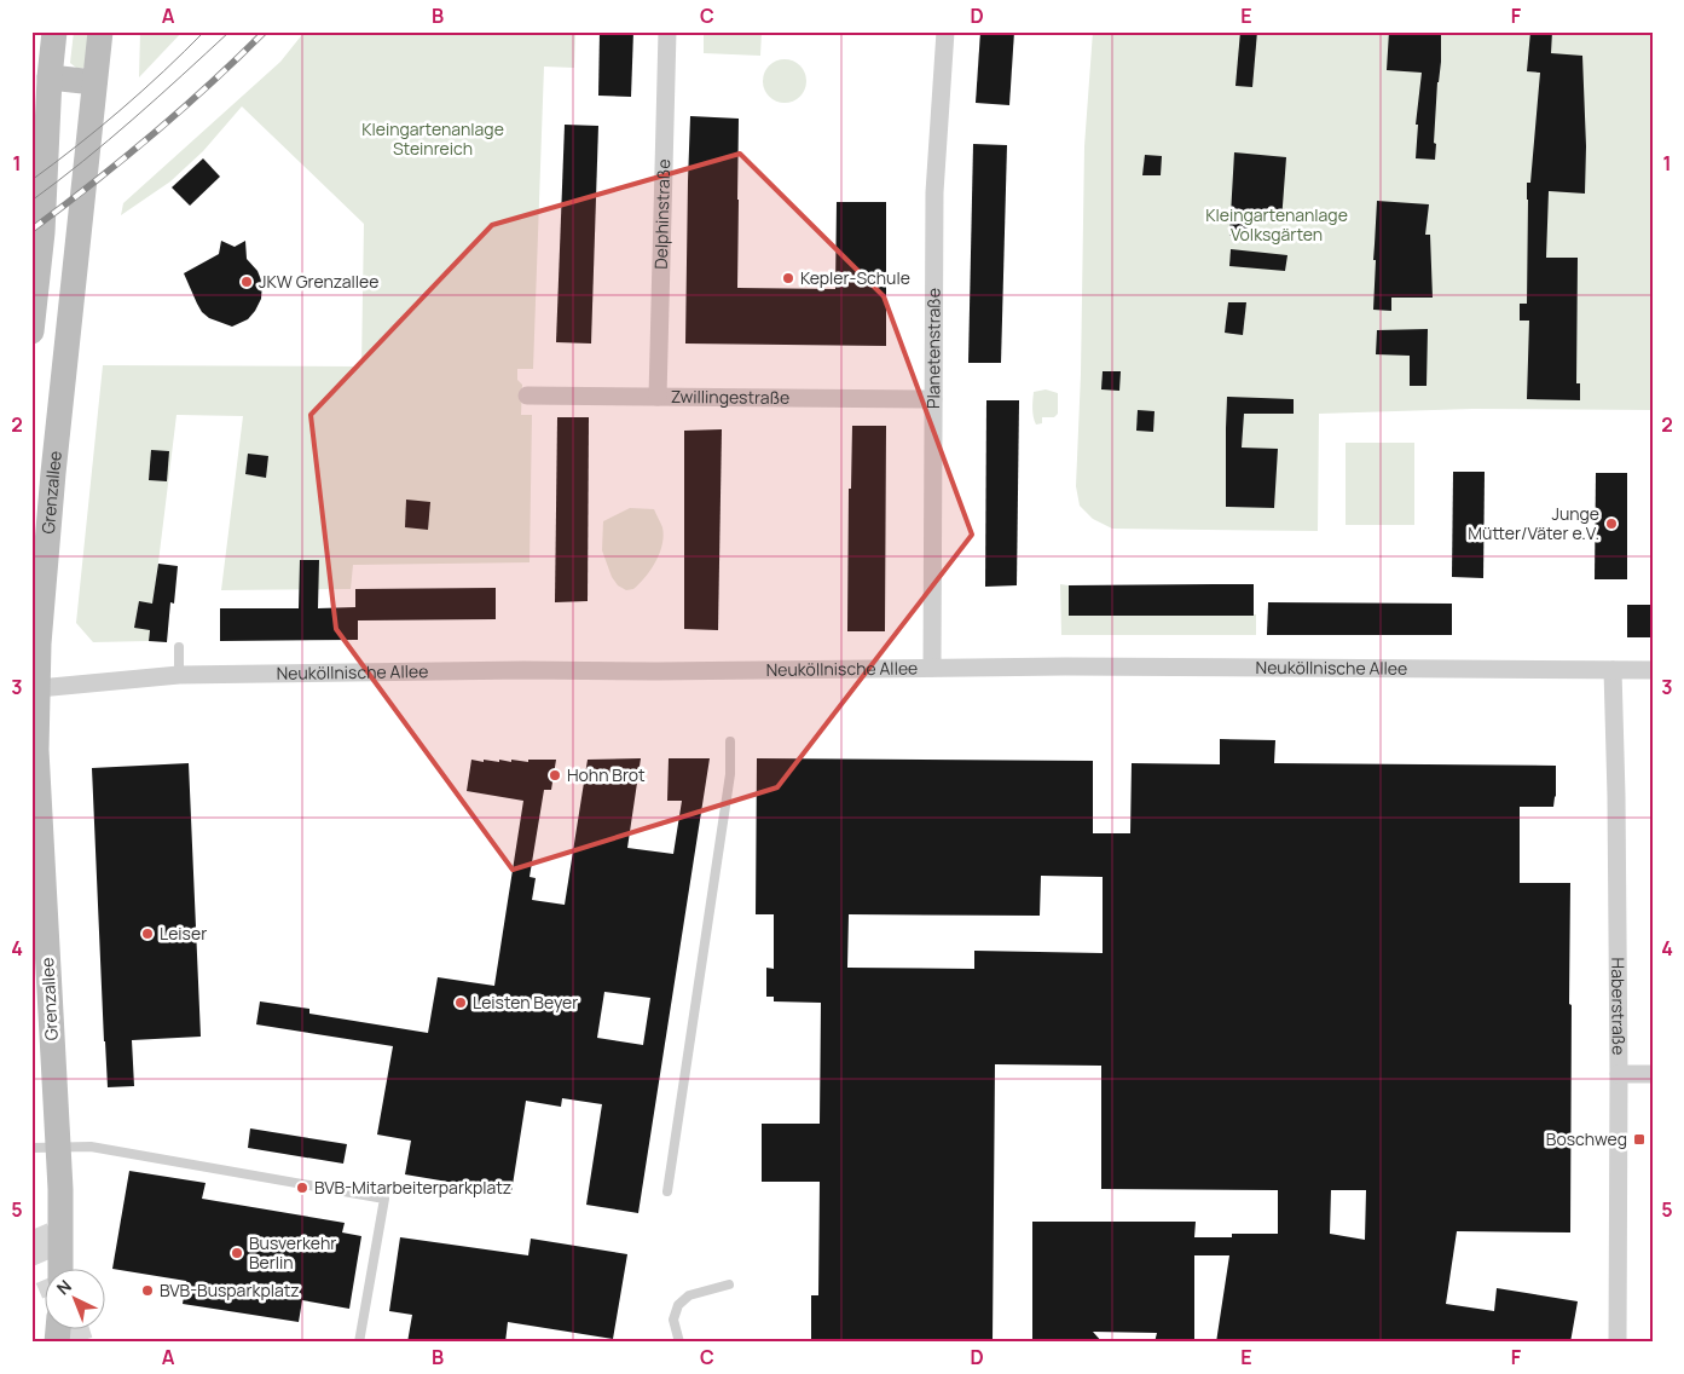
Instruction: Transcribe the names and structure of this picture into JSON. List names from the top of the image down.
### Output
{
  "streets": {
    "main road": ["Grenzallee"],
    "street": [
      "Delphinstraße",
      "Planetenstraße",
      "Zwillingestraße",
      "Neuköllnische Allee",
      "Haberstraße"
    ]
  },
  "crossings": [
    ["Delphinstraße", "Zwillingestraße"],
    ["Planetenstraße", "Zwillingestraße"],
    ["Planetenstraße", "Neuköllnische Allee"],
    ["Grenzallee", "Neuköllnische Allee"],
    ["Neuköllnische Allee", "Haberstraße"]
  ],
  "parks": ["Kleingartenanlage Steinreich", "Kleingartenanlage Volksgärten"],
  "places": {
    "other": [
      "Kepler-Schule",
      "JKW Grenzallee",
      "Junge Mütter/Väter e.V.",
      "Hohn Brot",
      "Leiser",
      "Leisten Beyer",
      "BVB-Mitarbeiterparkplatz",
      "Busverkehr Berlin",
      "BVB-Busparkplatz"
    ],
    "transit": ["Boschweg"]
  },
  "north": "top left",
  "grid": {
    "columns": [
      "A",
      "B",
      "C",
      "D",
      "E",
      "F"
    ],
    "rows": [
      "1",
      "2",
      "3",
      "4",
      "5"
    ]
  }
}
